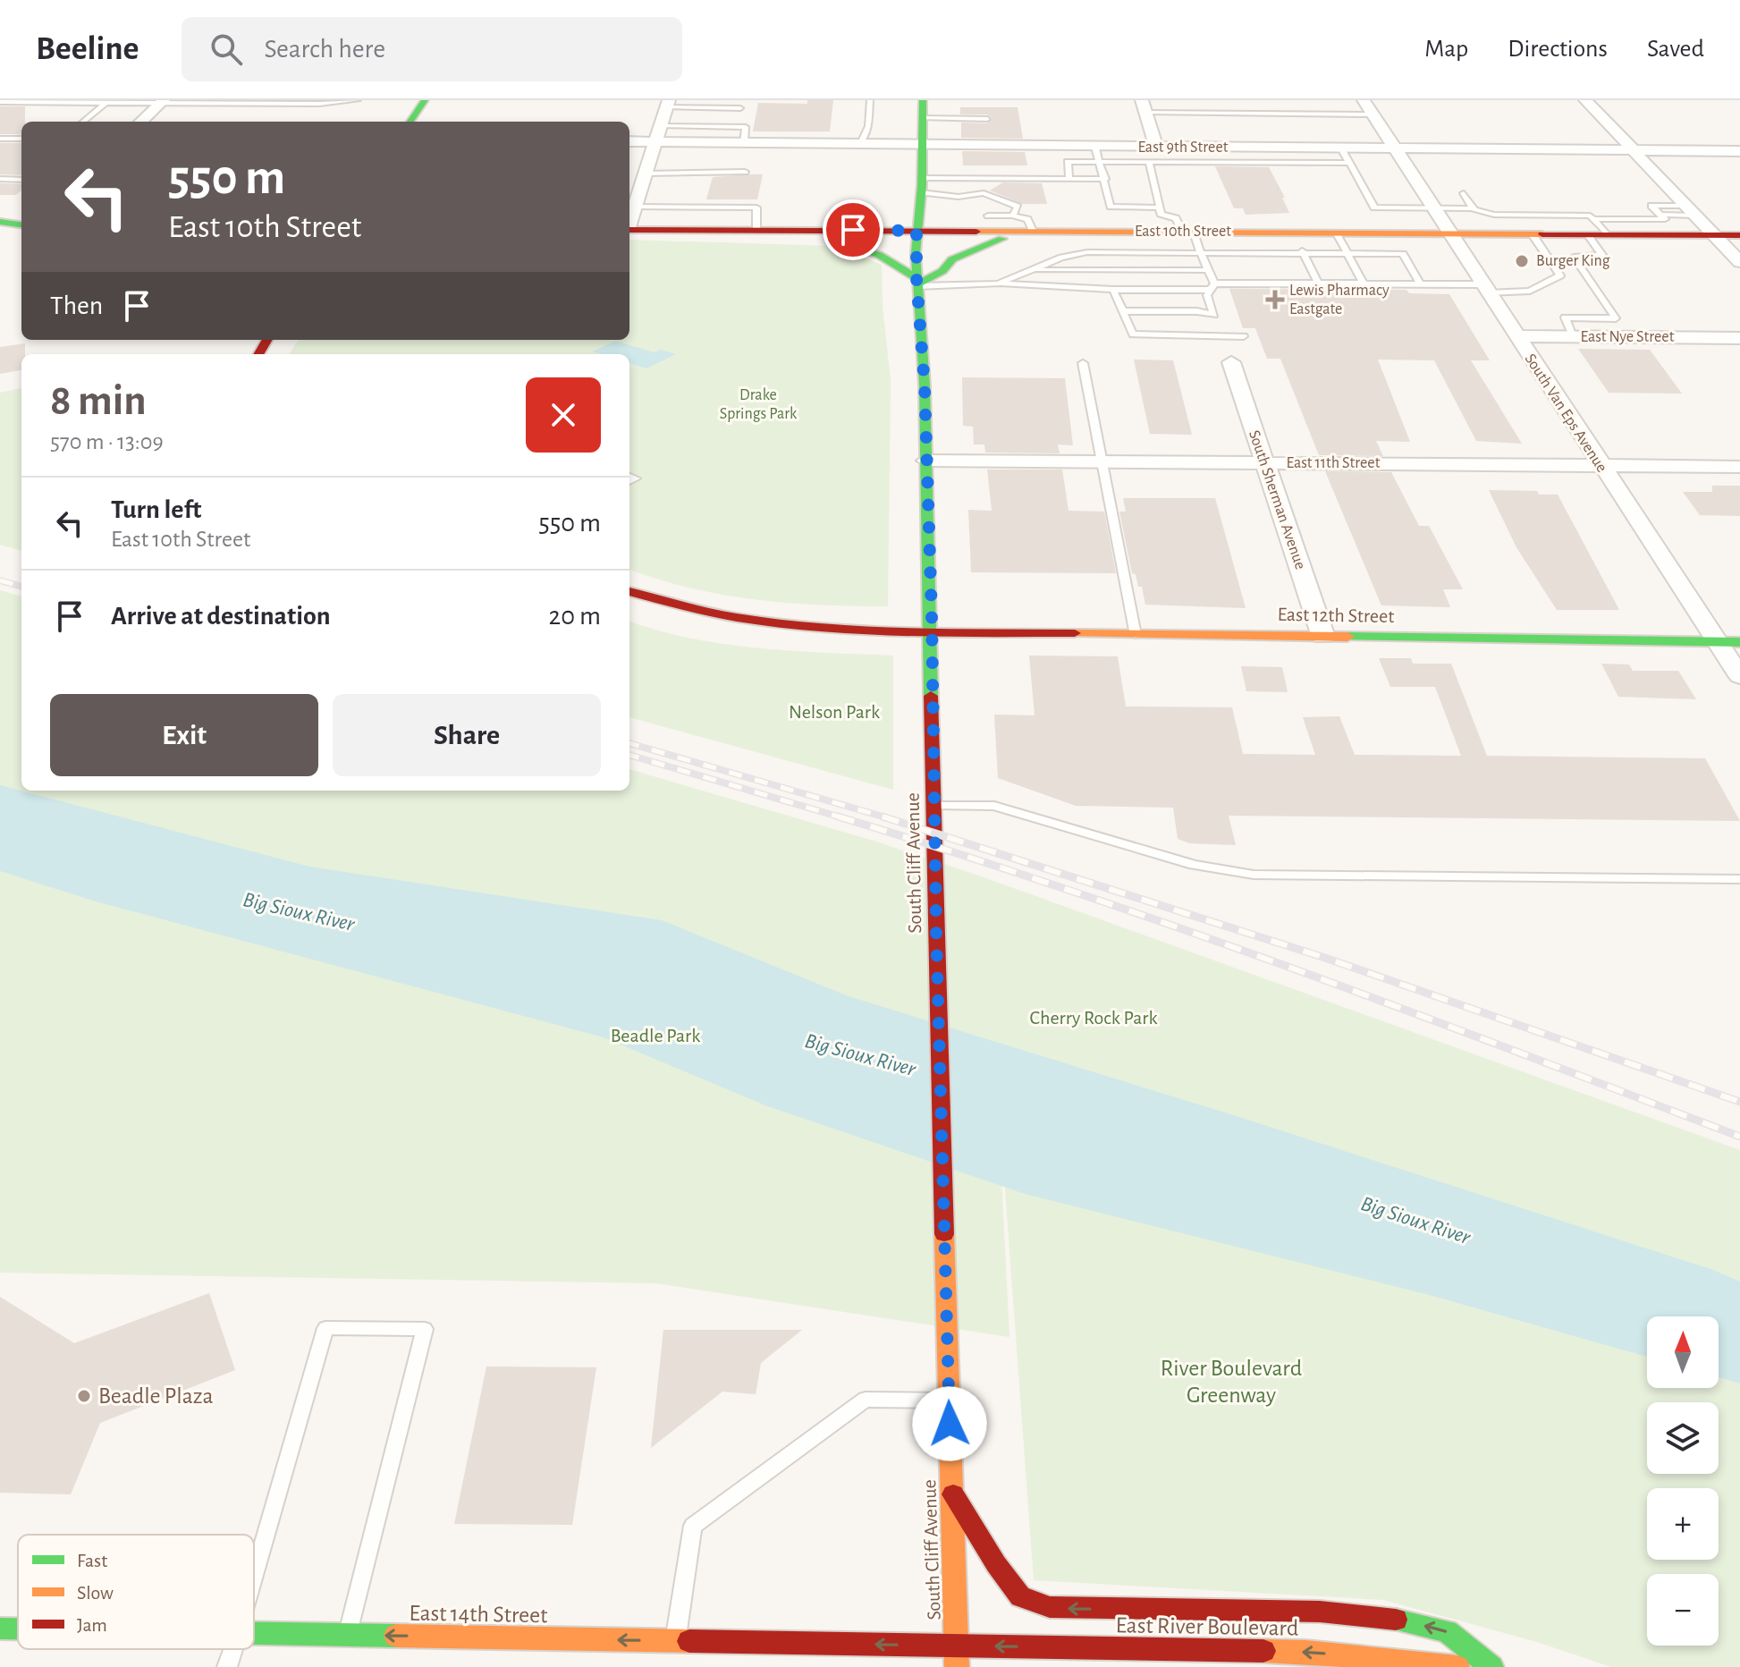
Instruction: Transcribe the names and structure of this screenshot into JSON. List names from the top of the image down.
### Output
{
  "streets": {
    "main road": [
      "East 10th Street",
      "East 12th Street",
      "South Cliff Avenue",
      "East 14th Street",
      "East River Boulevard"
    ],
    "street": [
      "East 9th Street",
      "East Nye Street",
      "South Van Eps Avenue",
      "East 11th Street",
      "South Sherman Avenue"
    ]
  },
  "crossings": [
    ["East 9th Street", "South Van Eps Avenue"],
    ["East 9th Street", "South Cliff Avenue"],
    ["East 10th Street", "South Van Eps Avenue"],
    ["East 10th Street", "South Cliff Avenue"],
    ["East Nye Street", "South Van Eps Avenue"],
    ["South Van Eps Avenue", "East 11th Street"],
    ["South Van Eps Avenue", "East 12th Street"],
    ["East 11th Street", "South Sherman Avenue"],
    ["East 11th Street", "South Cliff Avenue"],
    ["South Sherman Avenue", "East 12th Street"],
    ["East 12th Street", "South Cliff Avenue"],
    ["South Cliff Avenue", "East 14th Street"],
    ["South Cliff Avenue", "East River Boulevard"],
    ["East 14th Street", "East River Boulevard"]
  ],
  "one_way": ["East 14th Street", "East River Boulevard"],
  "water": ["Big Sioux River"],
  "parks": [
    "Drake Springs Park",
    "Nelson Park",
    "Cherry Rock Park",
    "Beadle Park",
    "River Boulevard Greenway"
  ],
  "places": {
    "other": ["Burger King", "Beadle Plaza"],
    "health": ["Lewis Pharmacy Eastgate"]
  },
  "legend": ["Fast", "Slow", "Jam"],
  "north": "top",
  "page": {
    "header": "Beeline",
    "search": "Search here",
    "nav": ["Map", "Directions", "Saved"],
    "turn": ["550 m", "East 10th Street"],
    "then": "Then",
    "heading": ["8 min", "570 m · 13:09"],
    "list": [
      {
        "name": "Turn left",
        "note": "East 10th Street",
        "value": "550 m"
      },
      {
        "name": "Arrive at destination",
        "value": "20 m"
      }
    ],
    "buttons": ["Exit", "Share"],
    "map_buttons": ["+", "−"]
  }
}
